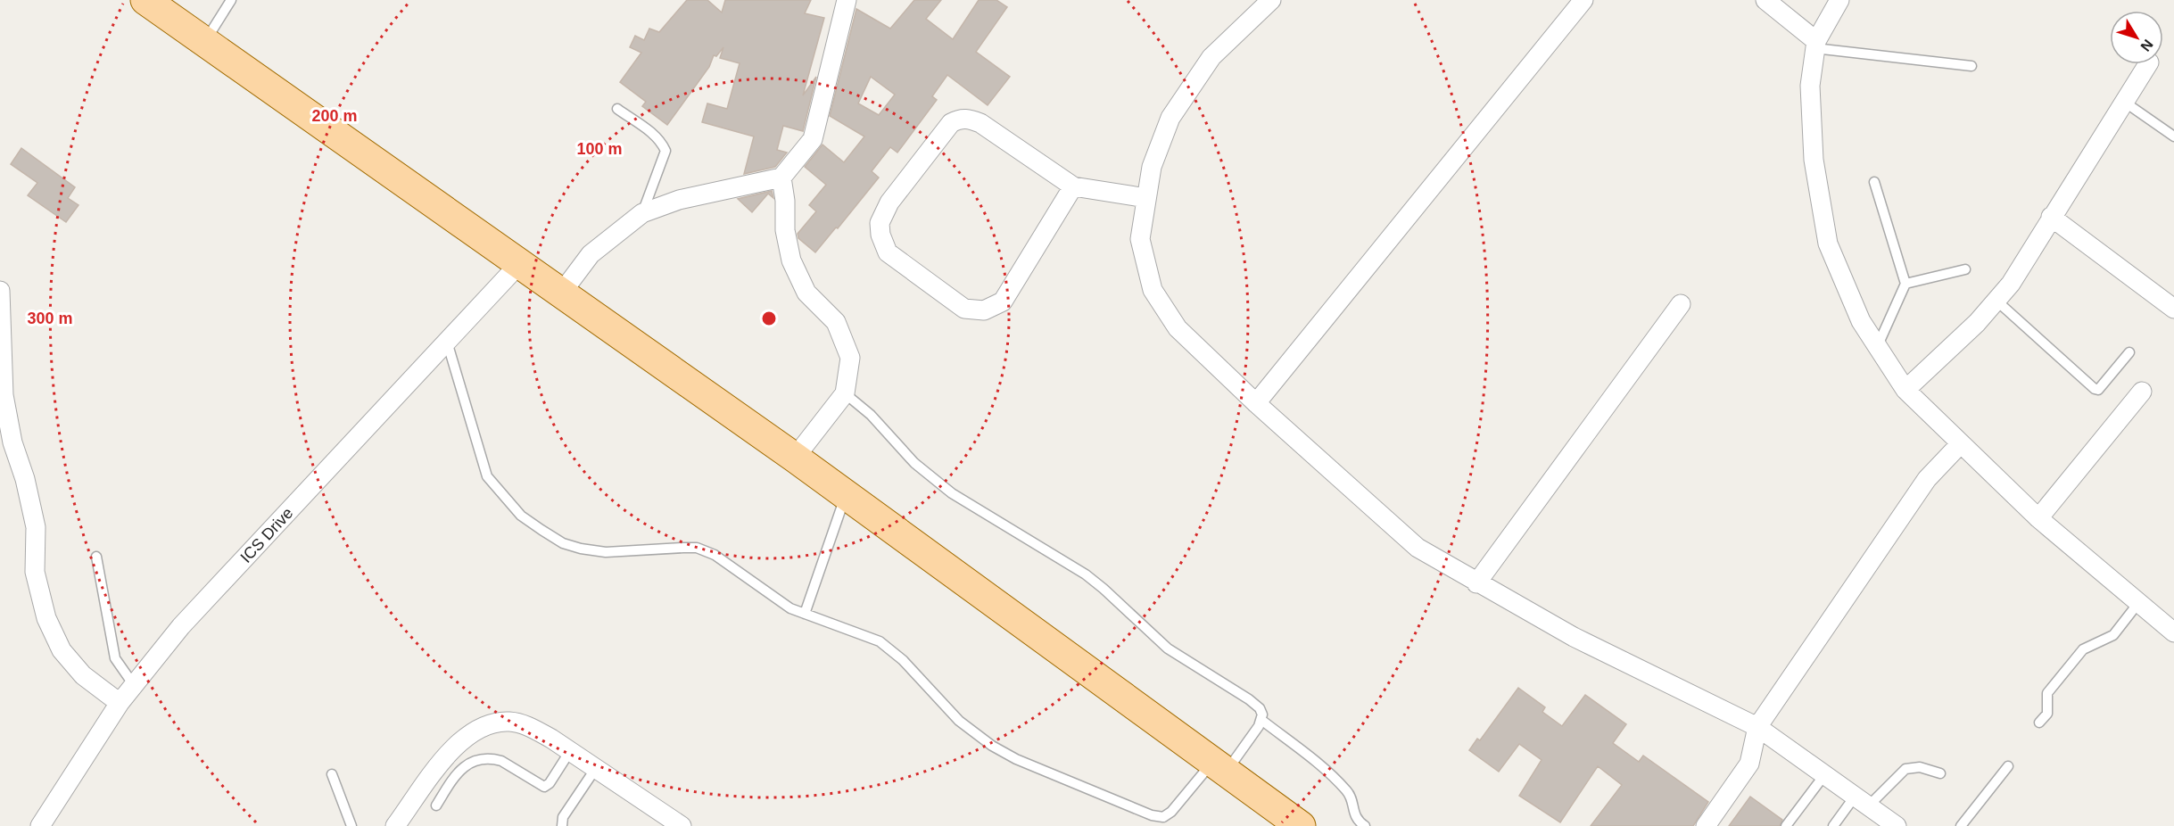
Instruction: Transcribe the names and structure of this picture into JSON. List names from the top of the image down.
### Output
{
  "streets": {
    "street": ["ICS Drive"]
  },
  "north": "bottom right",
  "rings": ["200 m", "100 m", "300 m"]
}
